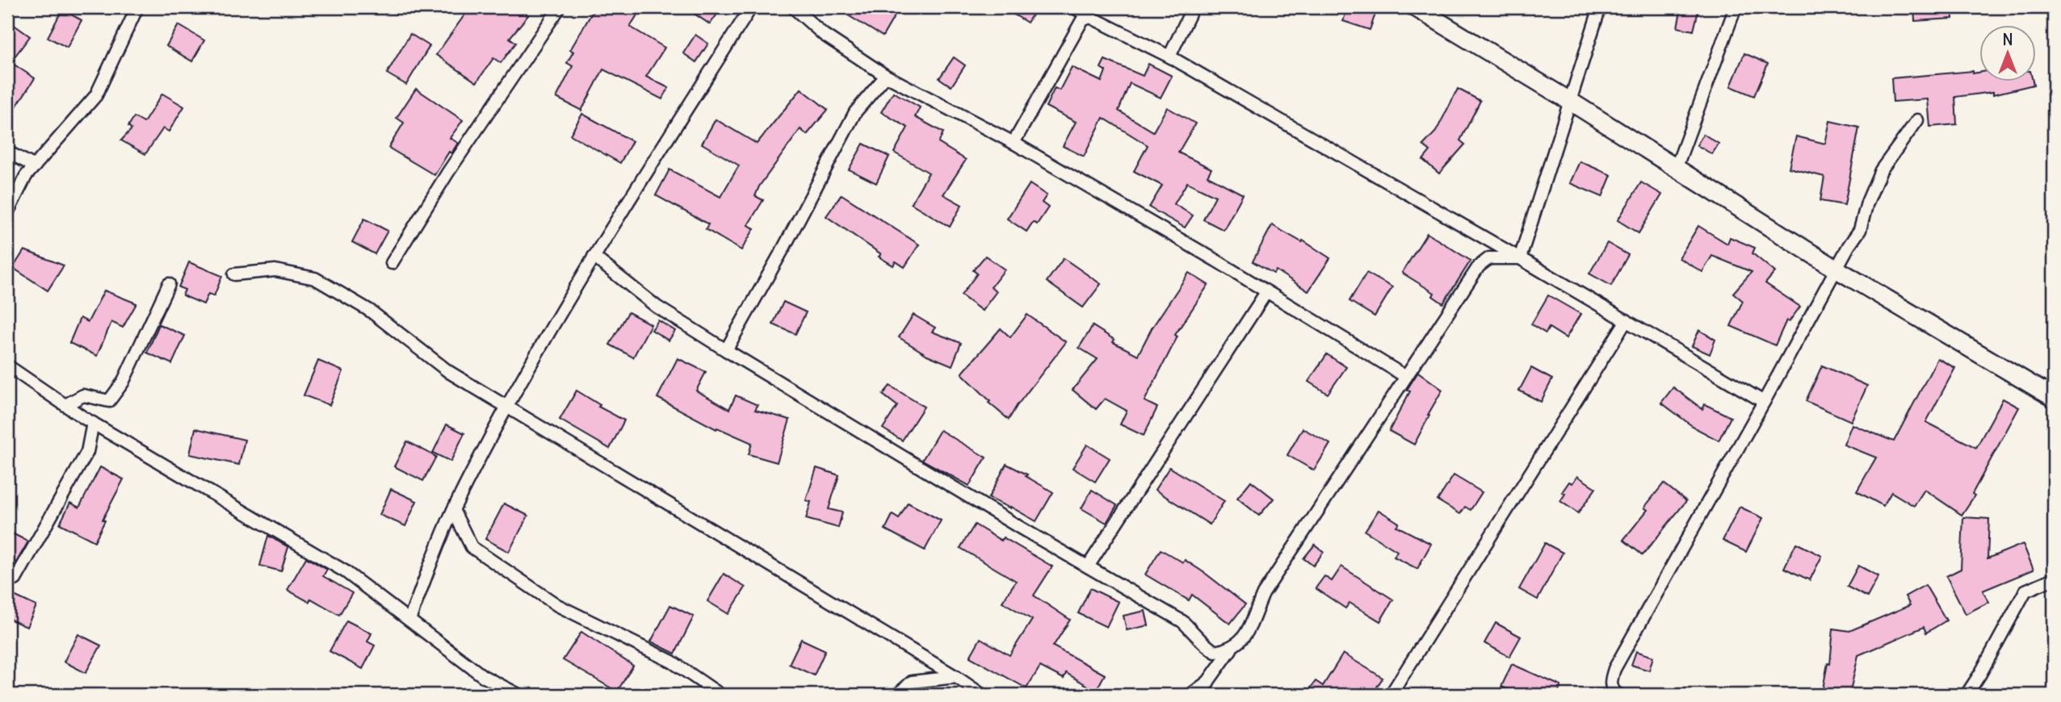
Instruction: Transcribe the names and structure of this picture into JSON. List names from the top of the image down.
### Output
{
  "north": "top"
}
